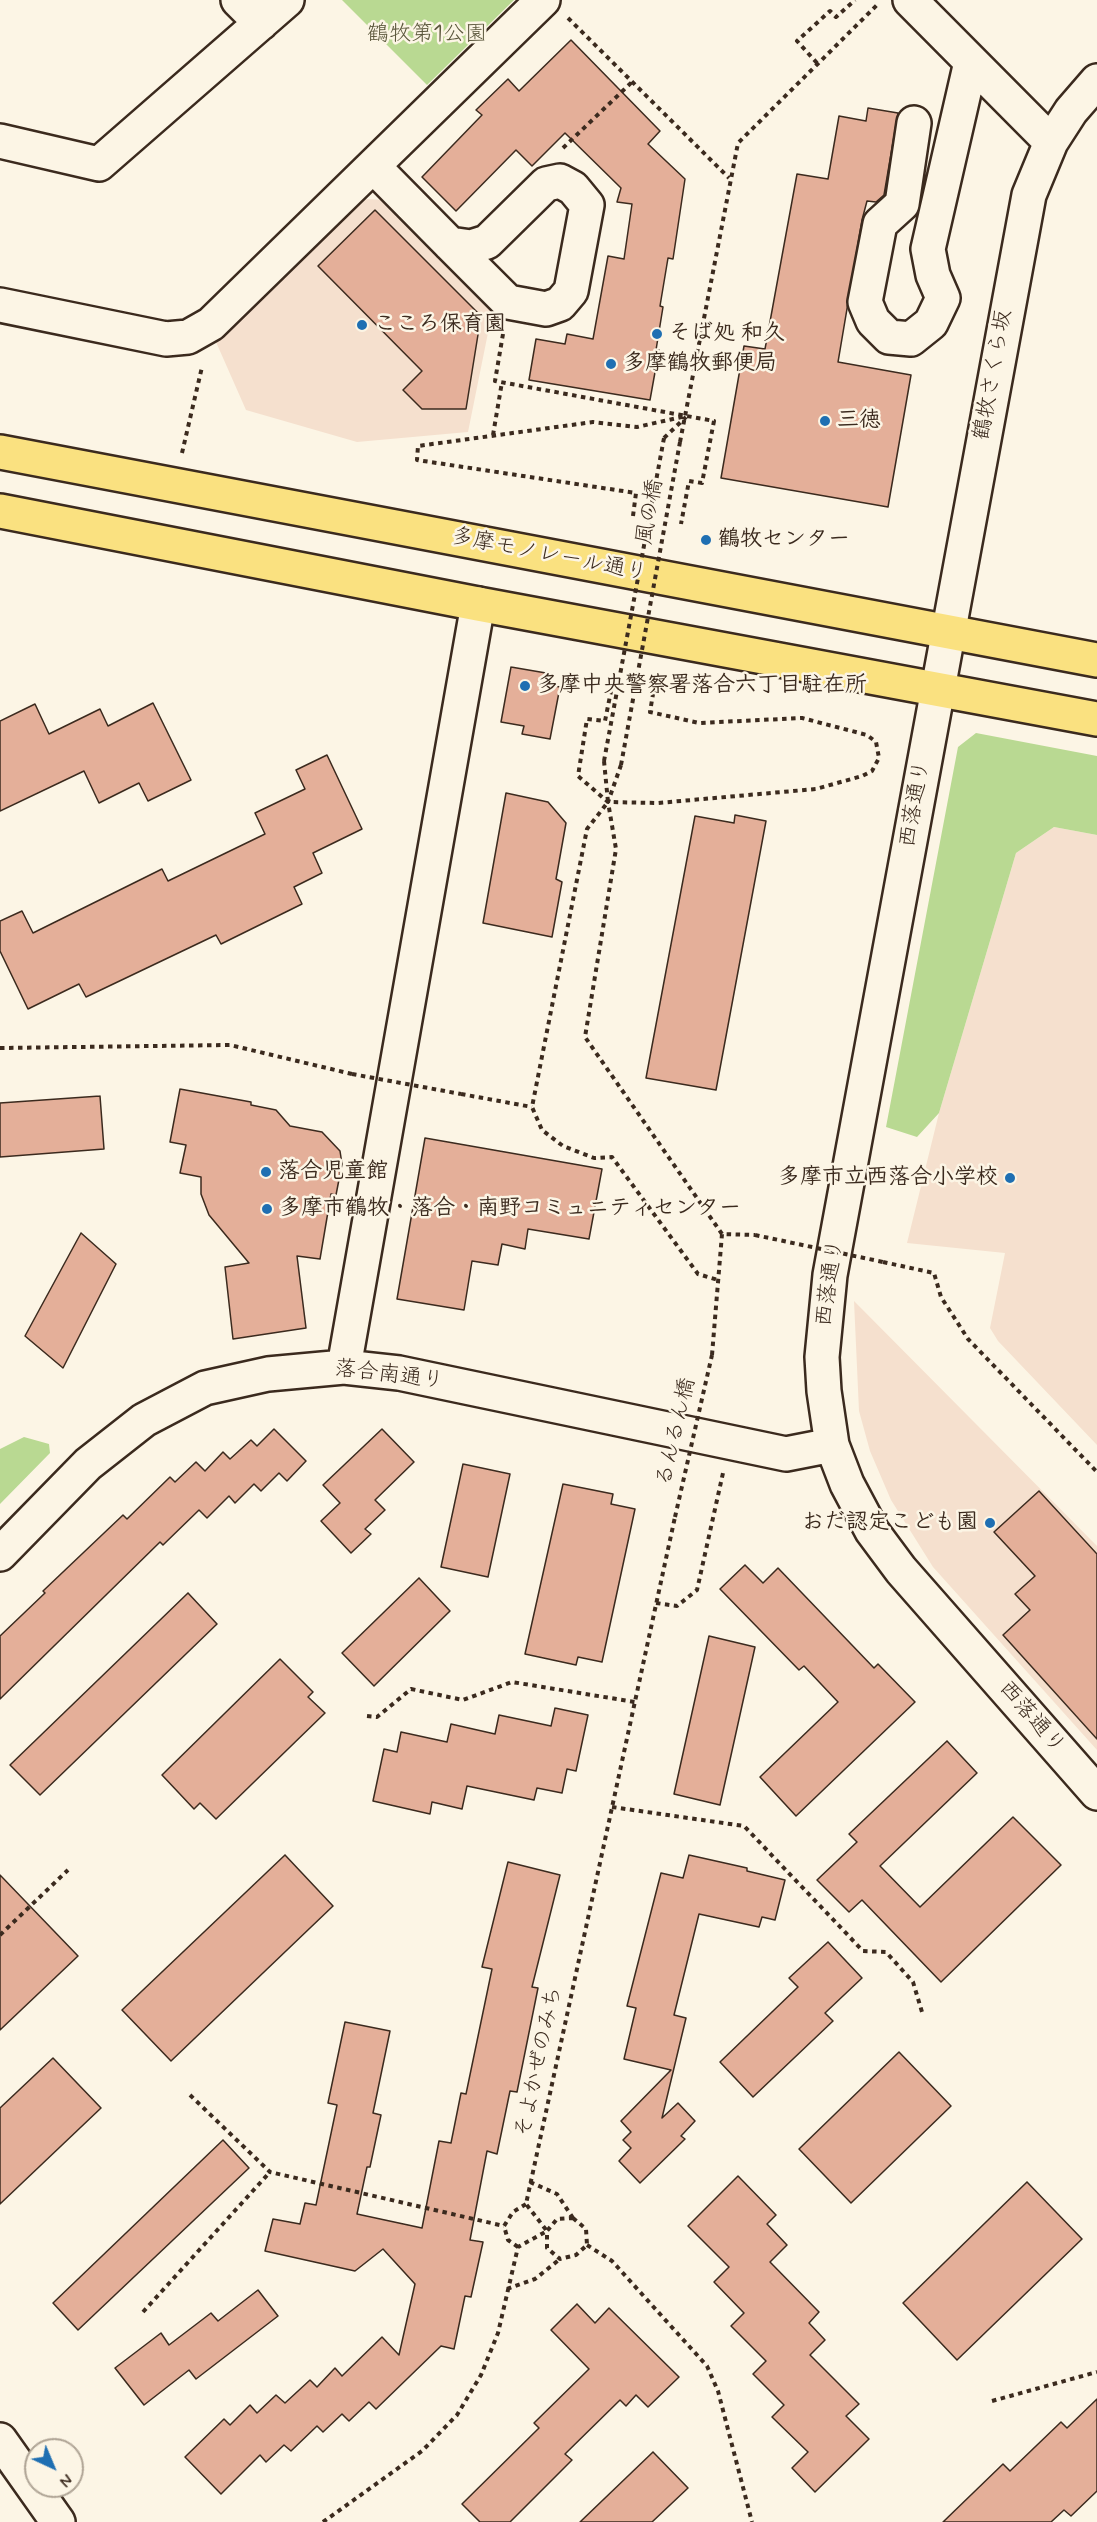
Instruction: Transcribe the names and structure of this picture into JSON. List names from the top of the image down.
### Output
{
  "streets": {
    "main road": ["多摩モノレール通り"],
    "street": ["鶴牧さくら坂", "西落通り", "落合南通り"],
    "path": ["風の橋", "るんるん橋", "そよかぜのみち"]
  },
  "crossings": [
    ["鶴牧さくら坂", "多摩モノレール通り"],
    ["鶴牧さくら坂", "西落通り"],
    ["風の橋", "るんるん橋"],
    ["西落通り", "落合南通り"],
    ["るんるん橋", "そよかぜのみち"]
  ],
  "parks": ["鶴牧第1公園"],
  "places": [
    "こころ保育園",
    "そば処 和久",
    "多摩鶴牧郵便局",
    "三徳",
    "鶴牧センター",
    "多摩中央警察署落合六丁目駐在所",
    "落合児童館",
    "多摩市立西落合小学校",
    "多摩市鶴牧・落合・南野コミュニティセンター",
    "おだ認定こども園"
  ],
  "north": "bottom right"
}
